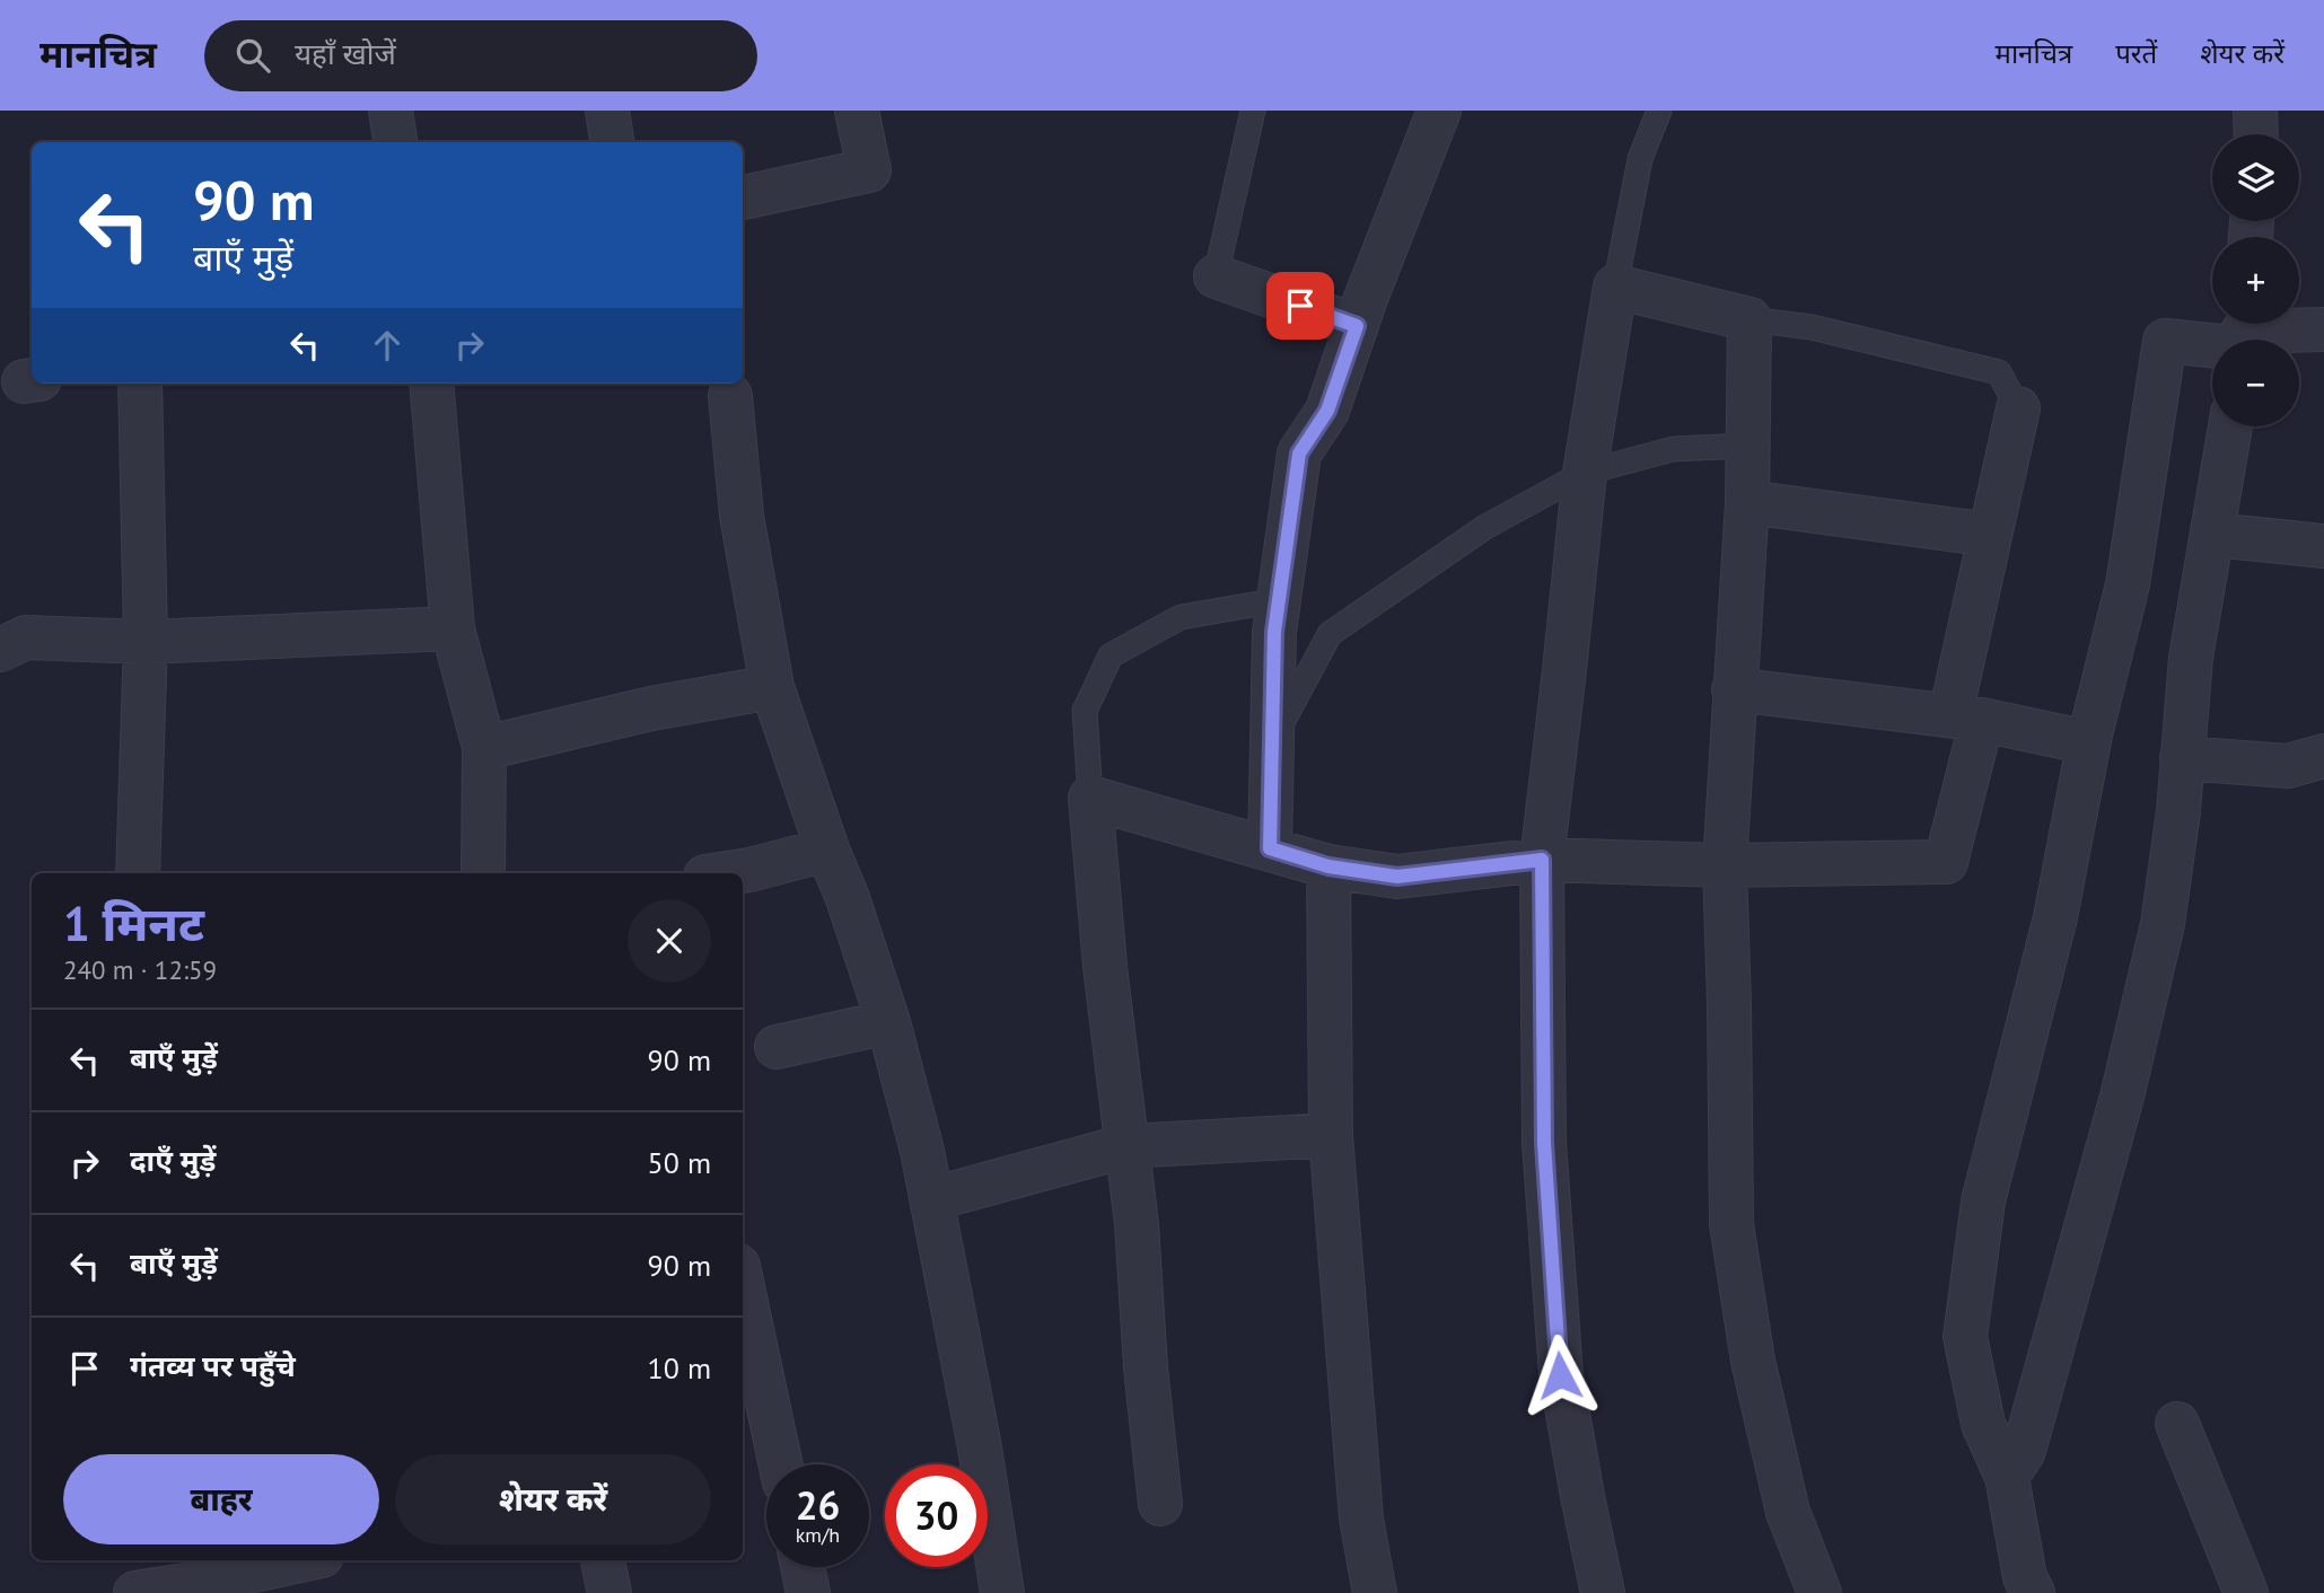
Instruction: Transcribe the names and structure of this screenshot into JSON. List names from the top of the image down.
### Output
{
  "page": {
    "header": "मानचित्र",
    "search": "यहाँ खोजें",
    "nav": ["मानचित्र", "परतें", "शेयर करें"],
    "map_buttons": ["+", "−"],
    "turn": ["90 m", "बाएँ मुड़ें"],
    "heading": ["1 मिनट", "240 m · 12:59"],
    "list": [
      {
        "name": "बाएँ मुड़ें",
        "value": "90 m"
      },
      {
        "name": "दाएँ मुड़ें",
        "value": "50 m"
      },
      {
        "name": "बाएँ मुड़ें",
        "value": "90 m"
      },
      {
        "name": "गंतव्य पर पहुँचे",
        "value": "10 m"
      }
    ],
    "buttons": ["बाहर", "शेयर करें"],
    "speed": "26 km/h",
    "limit": "30"
  }
}
